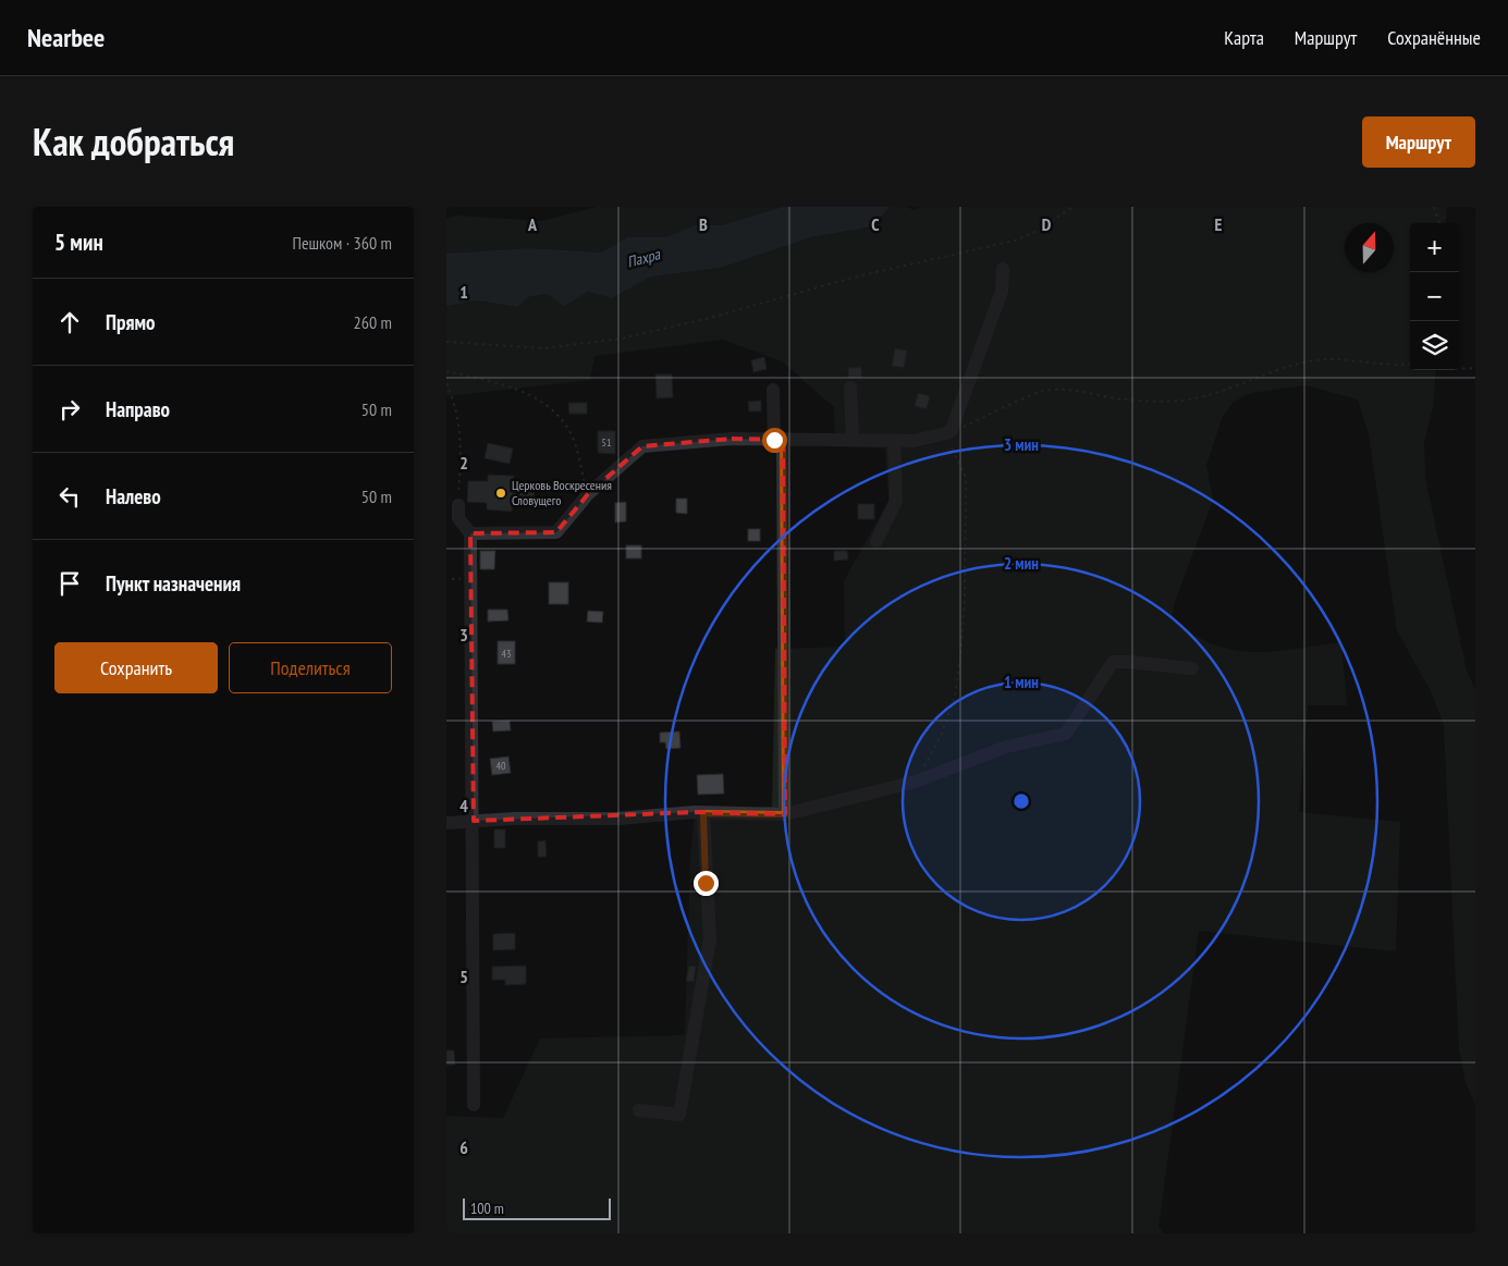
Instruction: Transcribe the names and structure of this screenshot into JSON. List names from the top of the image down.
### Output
{
  "water": ["Пахра"],
  "places": ["Церковь Воскресения Словущего"],
  "house_numbers": ["51", "43", "40"],
  "scale_bar": "100 m",
  "north": "top",
  "page": {
    "header": "Nearbee",
    "nav": ["Карта", "Маршрут", "Сохранённые"],
    "title": "Как добраться",
    "buttons": [
      "Маршрут",
      ["Сохранить", "Поделиться"]
    ],
    "heading": ["5 мин", "Пешком · 360 m"],
    "map_buttons": ["+", "−"],
    "list": [
      ["Прямо", "260 m"],
      ["Направо", "50 m"],
      ["Налево", "50 m"],
      "Пункт назначения"
    ],
    "scale": "100 m"
  },
  "grid": {
    "columns": [
      "A",
      "B",
      "C",
      "D",
      "E"
    ],
    "rows": [
      "1",
      "2",
      "3",
      "4",
      "5",
      "6"
    ]
  },
  "rings": ["3 мин", "2 мин", "1 мин"]
}
